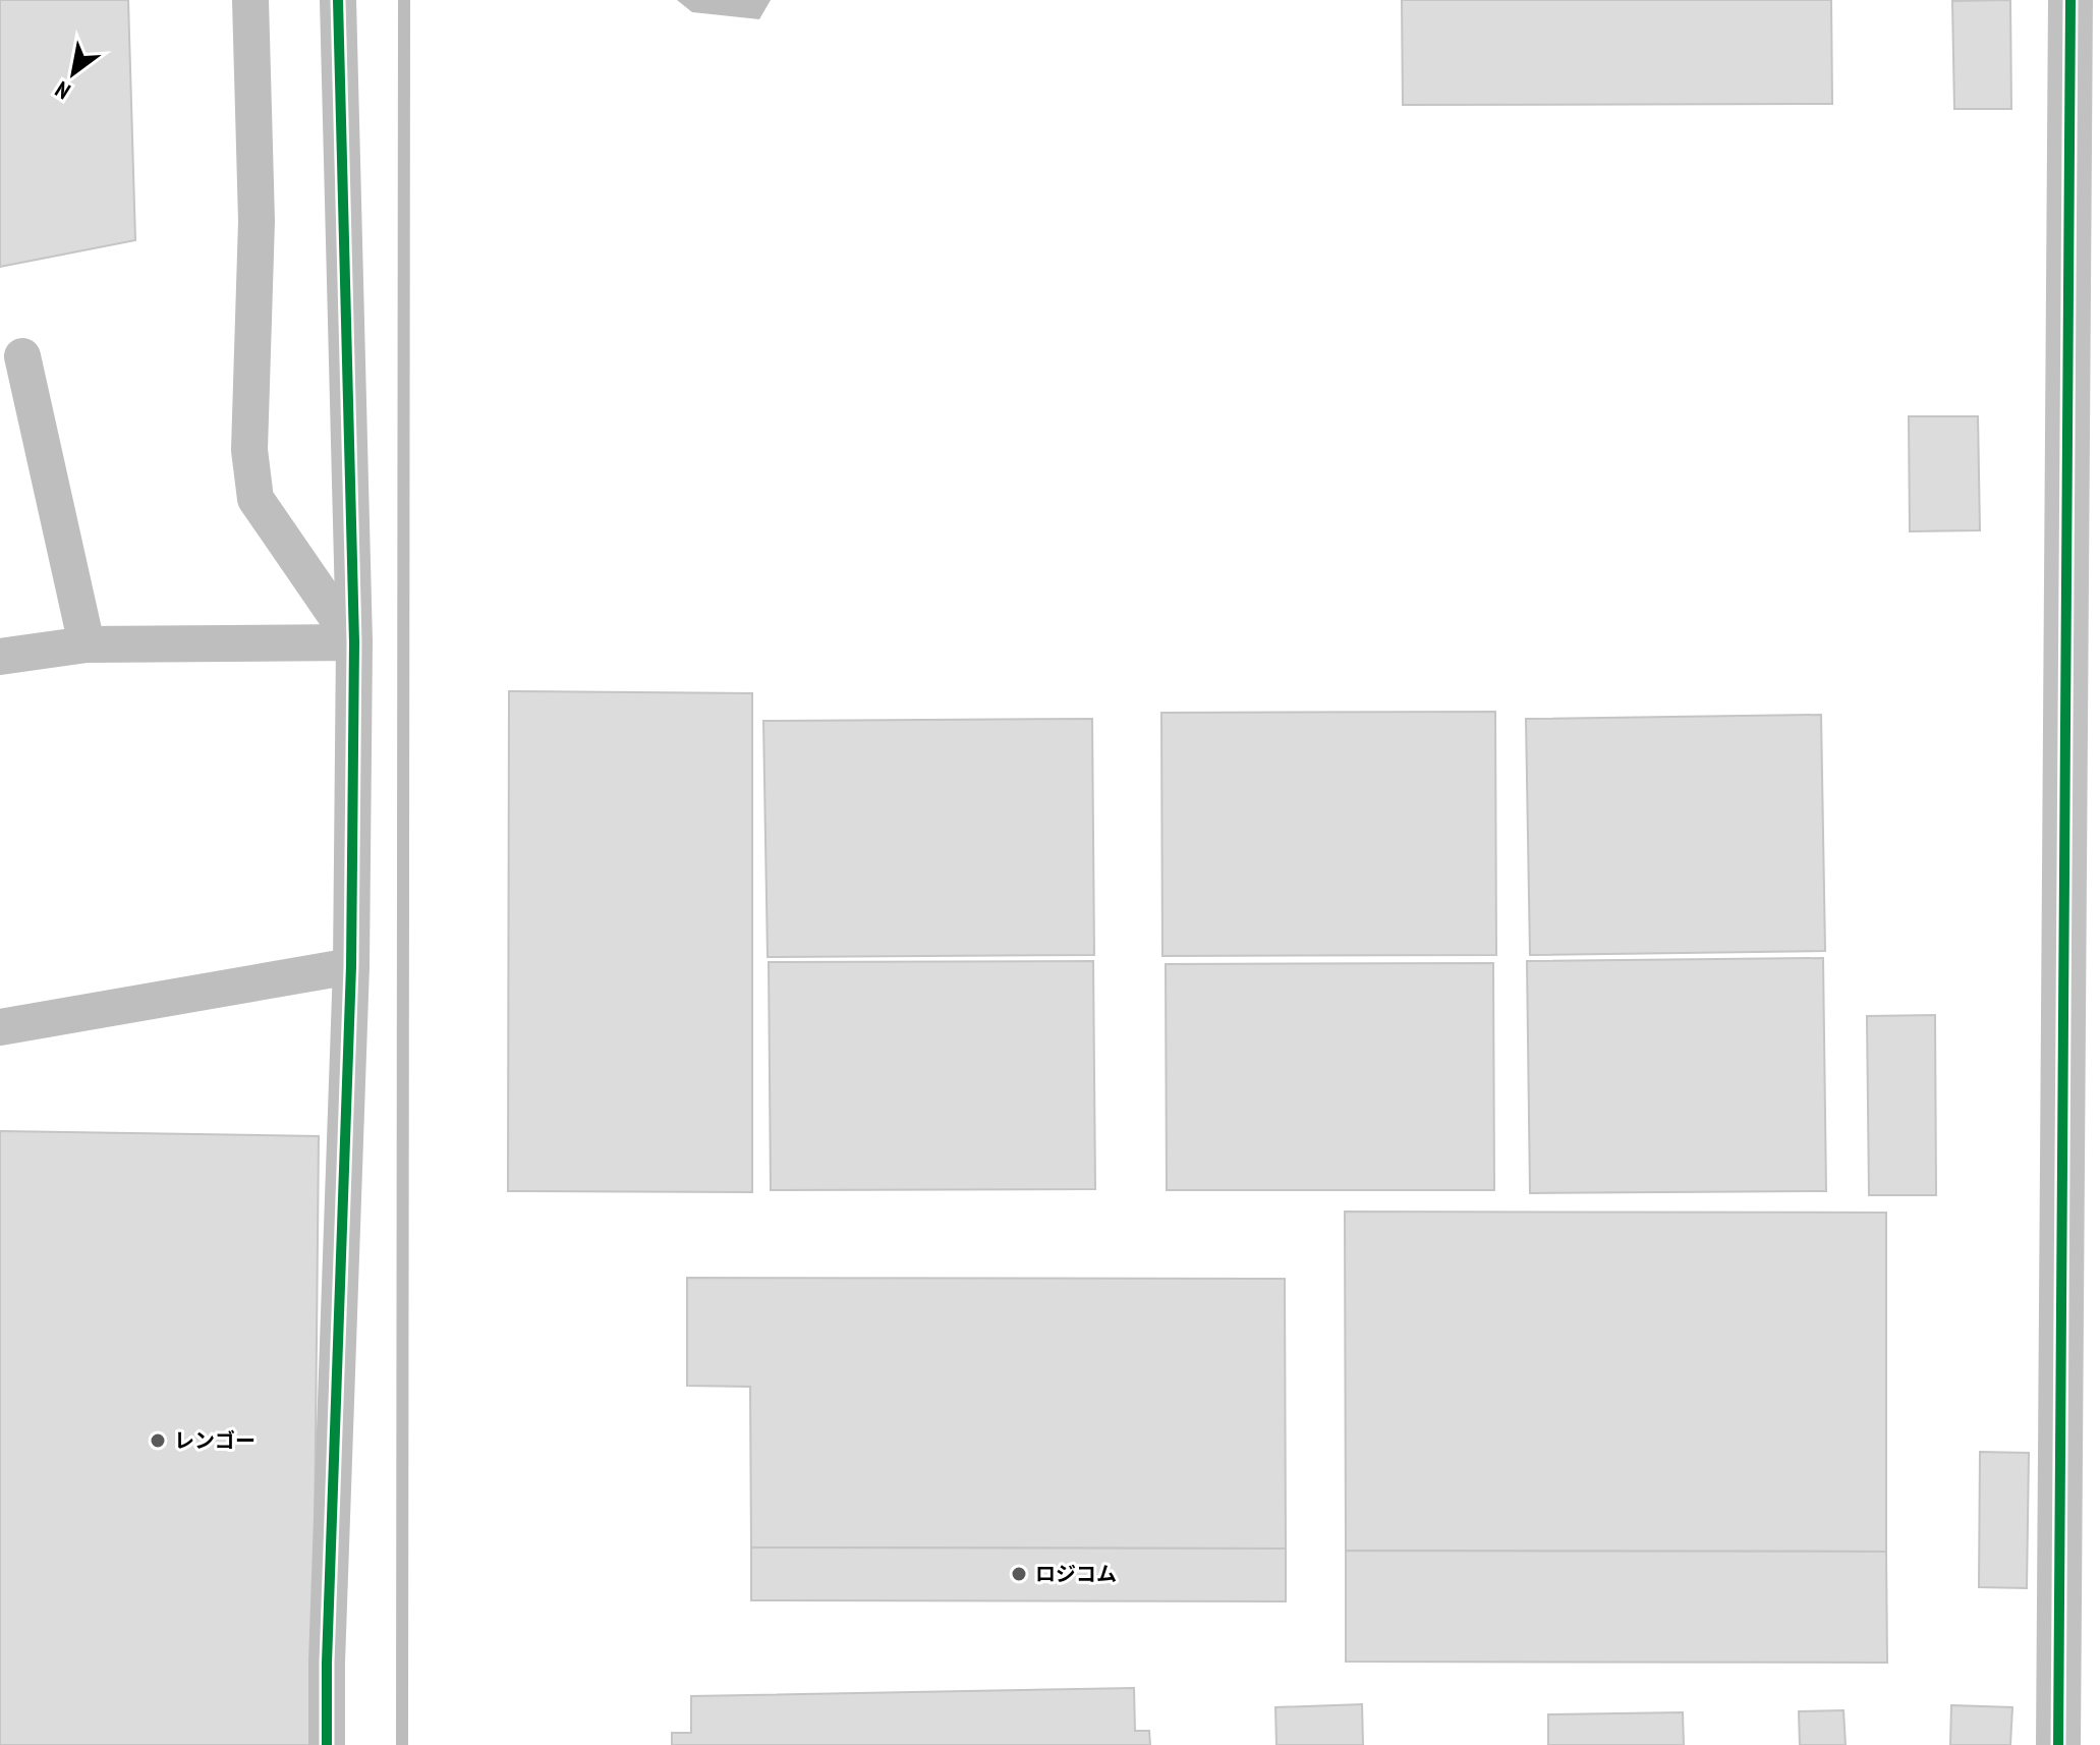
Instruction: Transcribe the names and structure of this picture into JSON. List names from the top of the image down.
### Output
{
  "places": ["レンゴー", "ロジコム"],
  "north": "bottom left"
}
